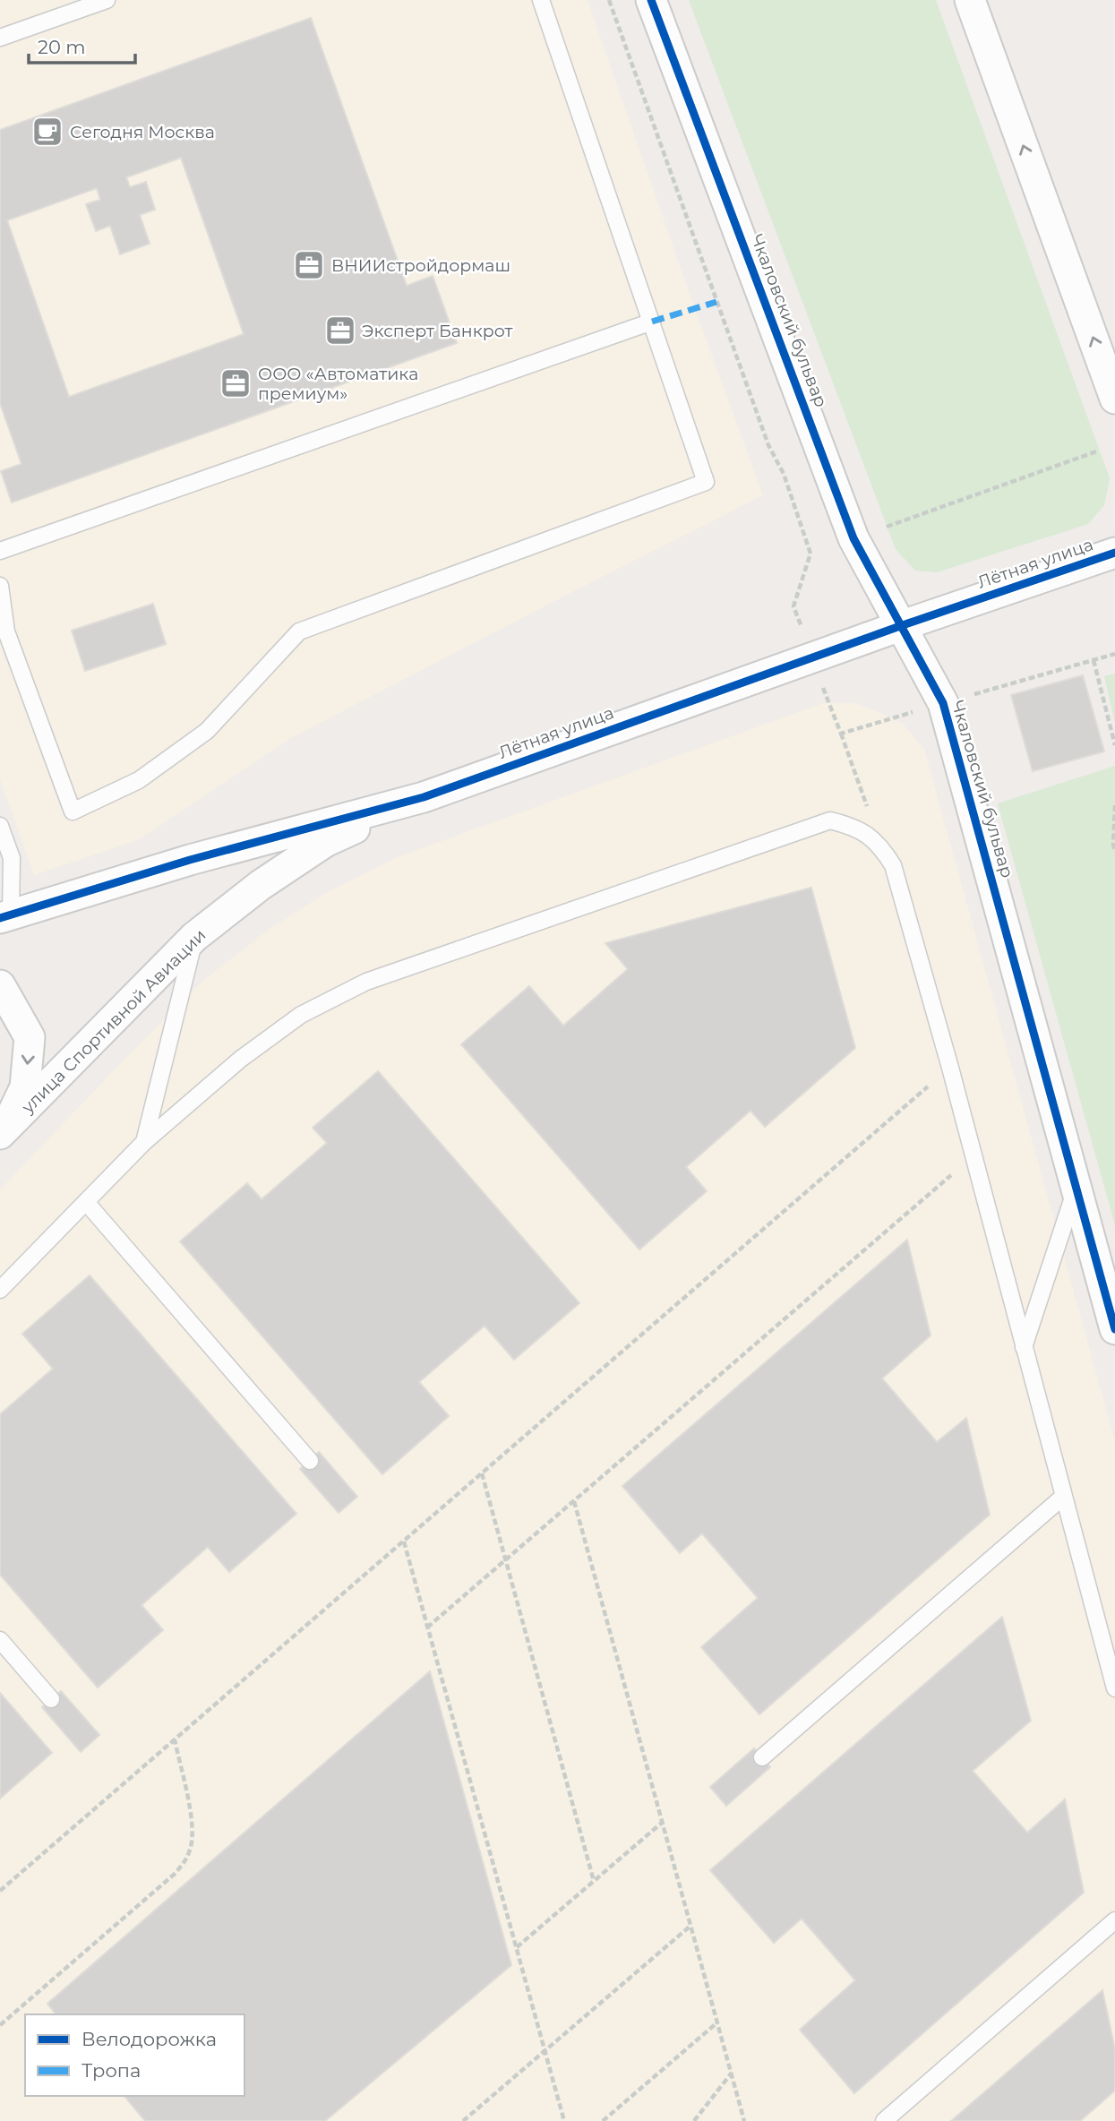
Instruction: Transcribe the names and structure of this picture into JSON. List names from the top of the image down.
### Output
{
  "streets": {
    "street": ["Чкаловский бульвар", "Лётная улица", "улица Спортивной Авиации"]
  },
  "crossings": [
    ["Чкаловский бульвар", "Лётная улица"],
    ["Лётная улица", "улица Спортивной Авиации"]
  ],
  "places": {
    "cafe": ["Сегодня Москва"],
    "office": ["ВНИИстройдормаш", "Эксперт Банкрот", "ООО «Автоматика премиум»"]
  },
  "legend": ["Велодорожка", "Тропа"],
  "scale_bar": "20 m"
}
